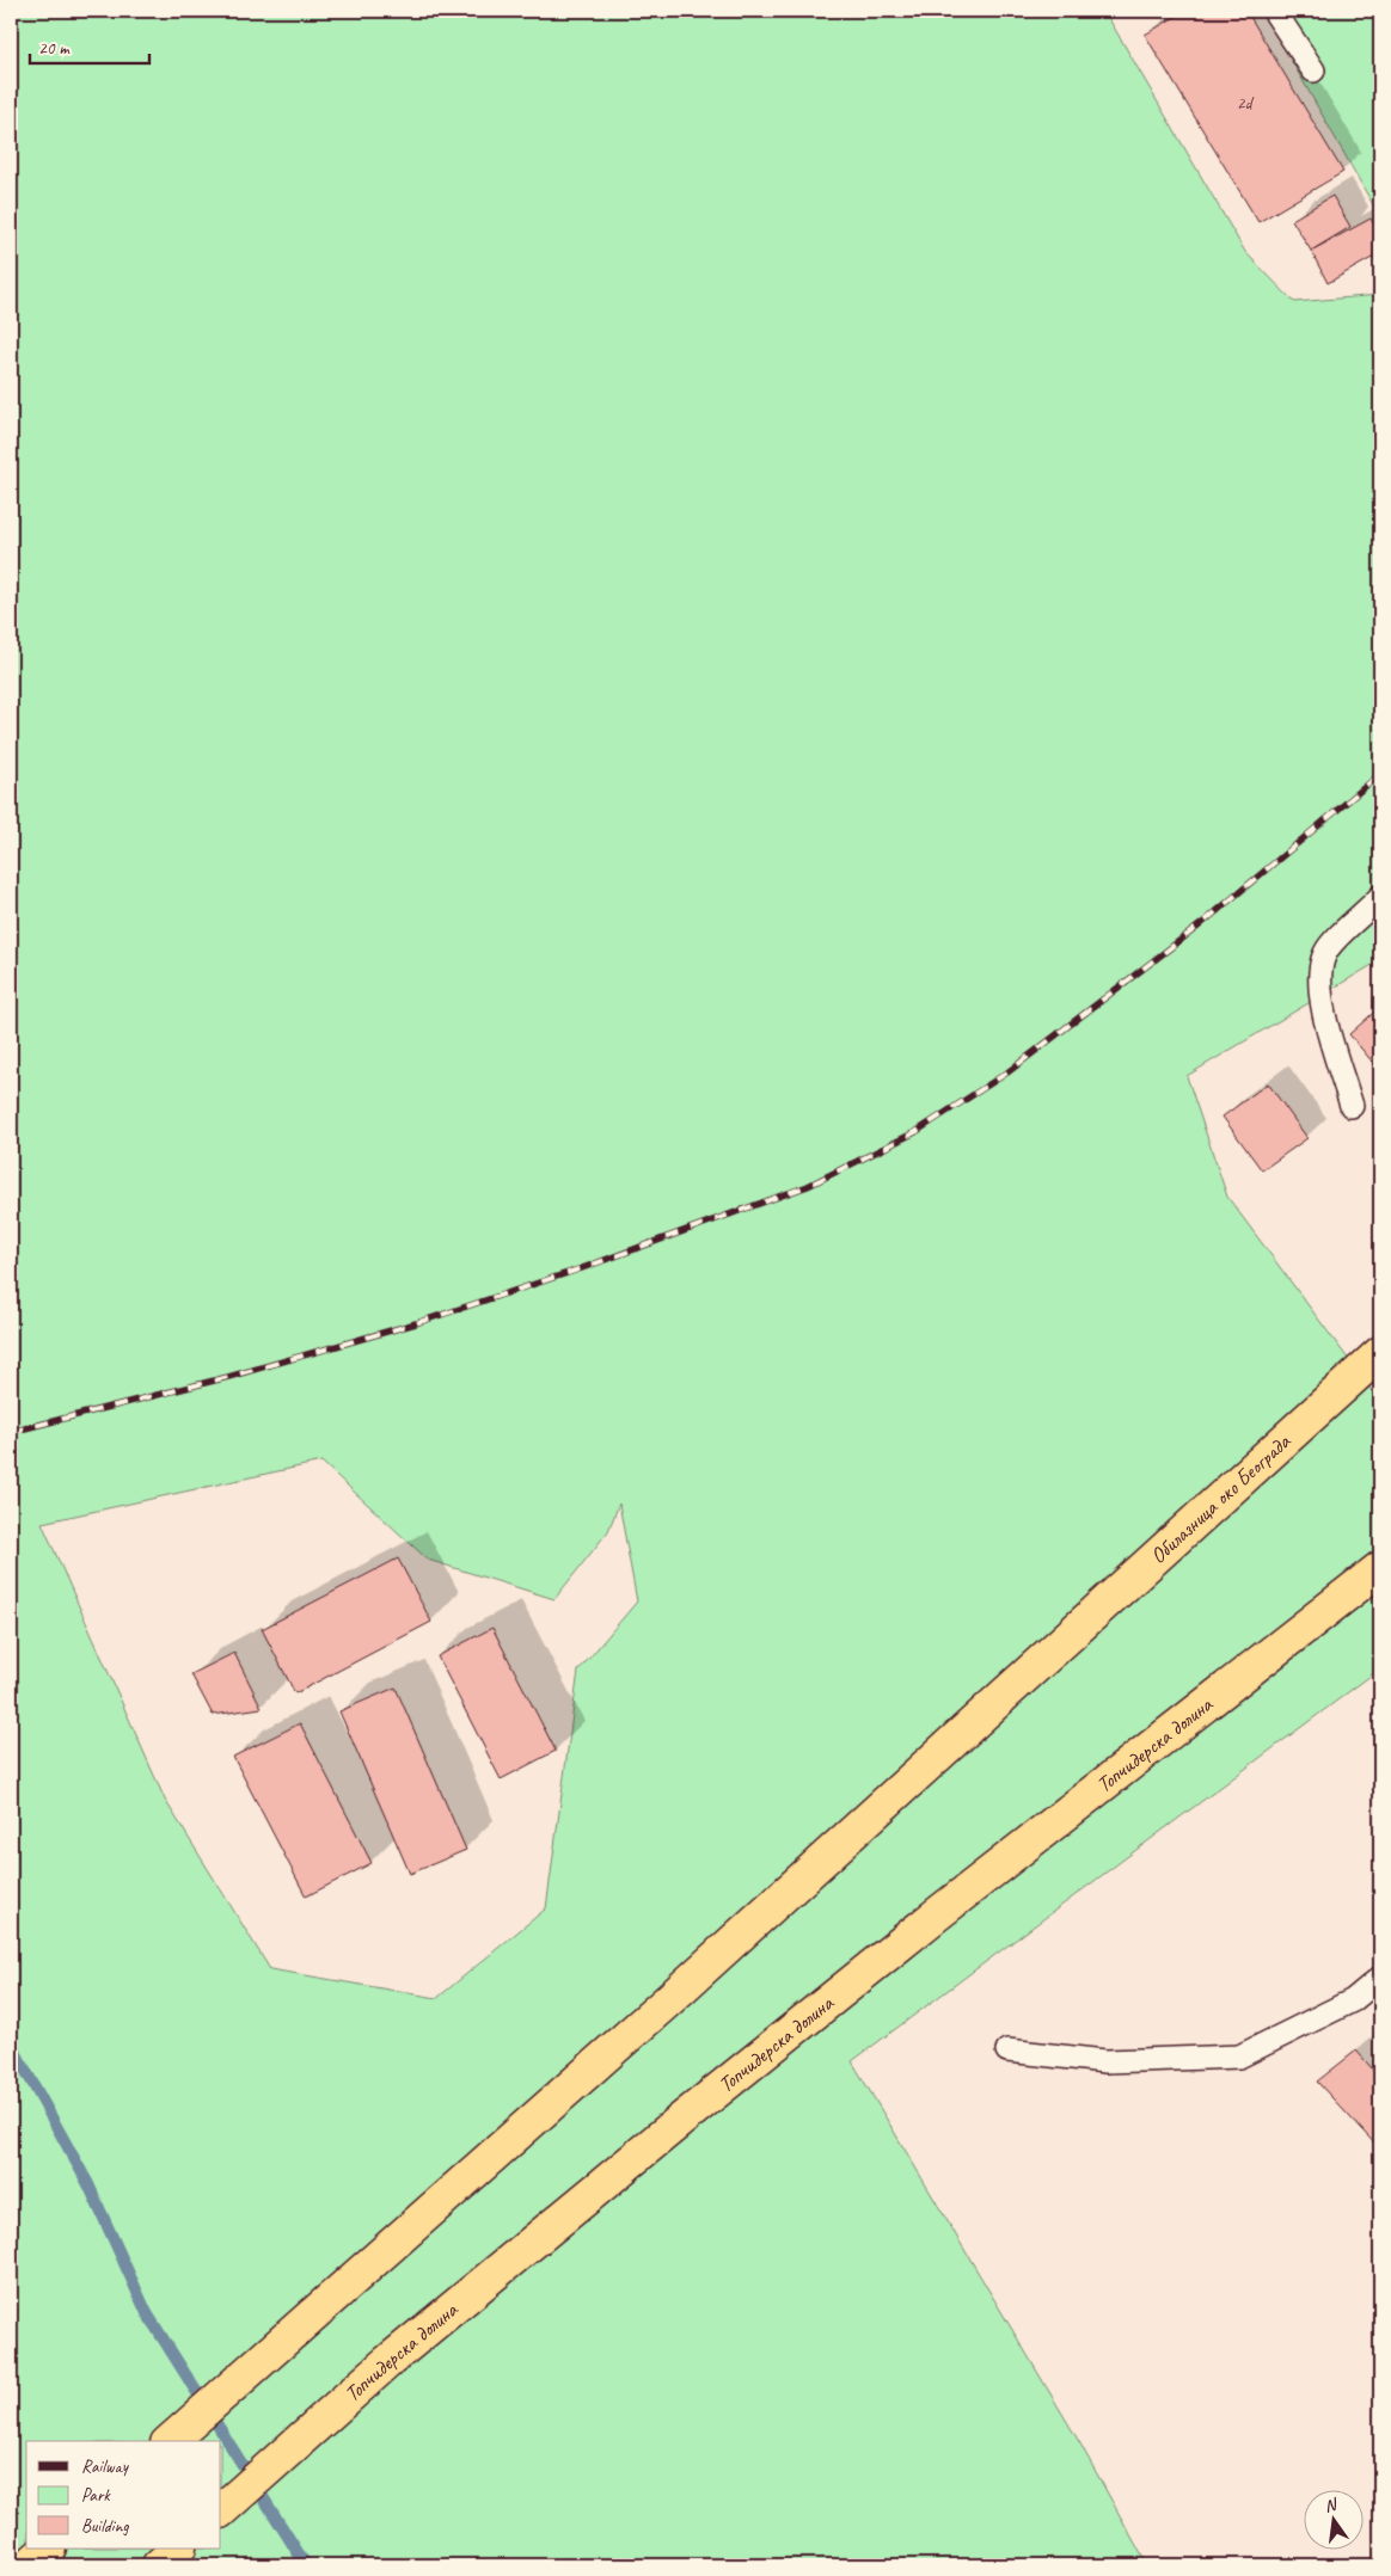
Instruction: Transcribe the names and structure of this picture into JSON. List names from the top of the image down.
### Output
{
  "streets": {
    "highway": ["Обилазница око Београда", "Топчидерска долина"]
  },
  "house_numbers": ["2d"],
  "legend": ["Railway", "Park", "Building"],
  "scale_bar": "20 m",
  "north": "top"
}
